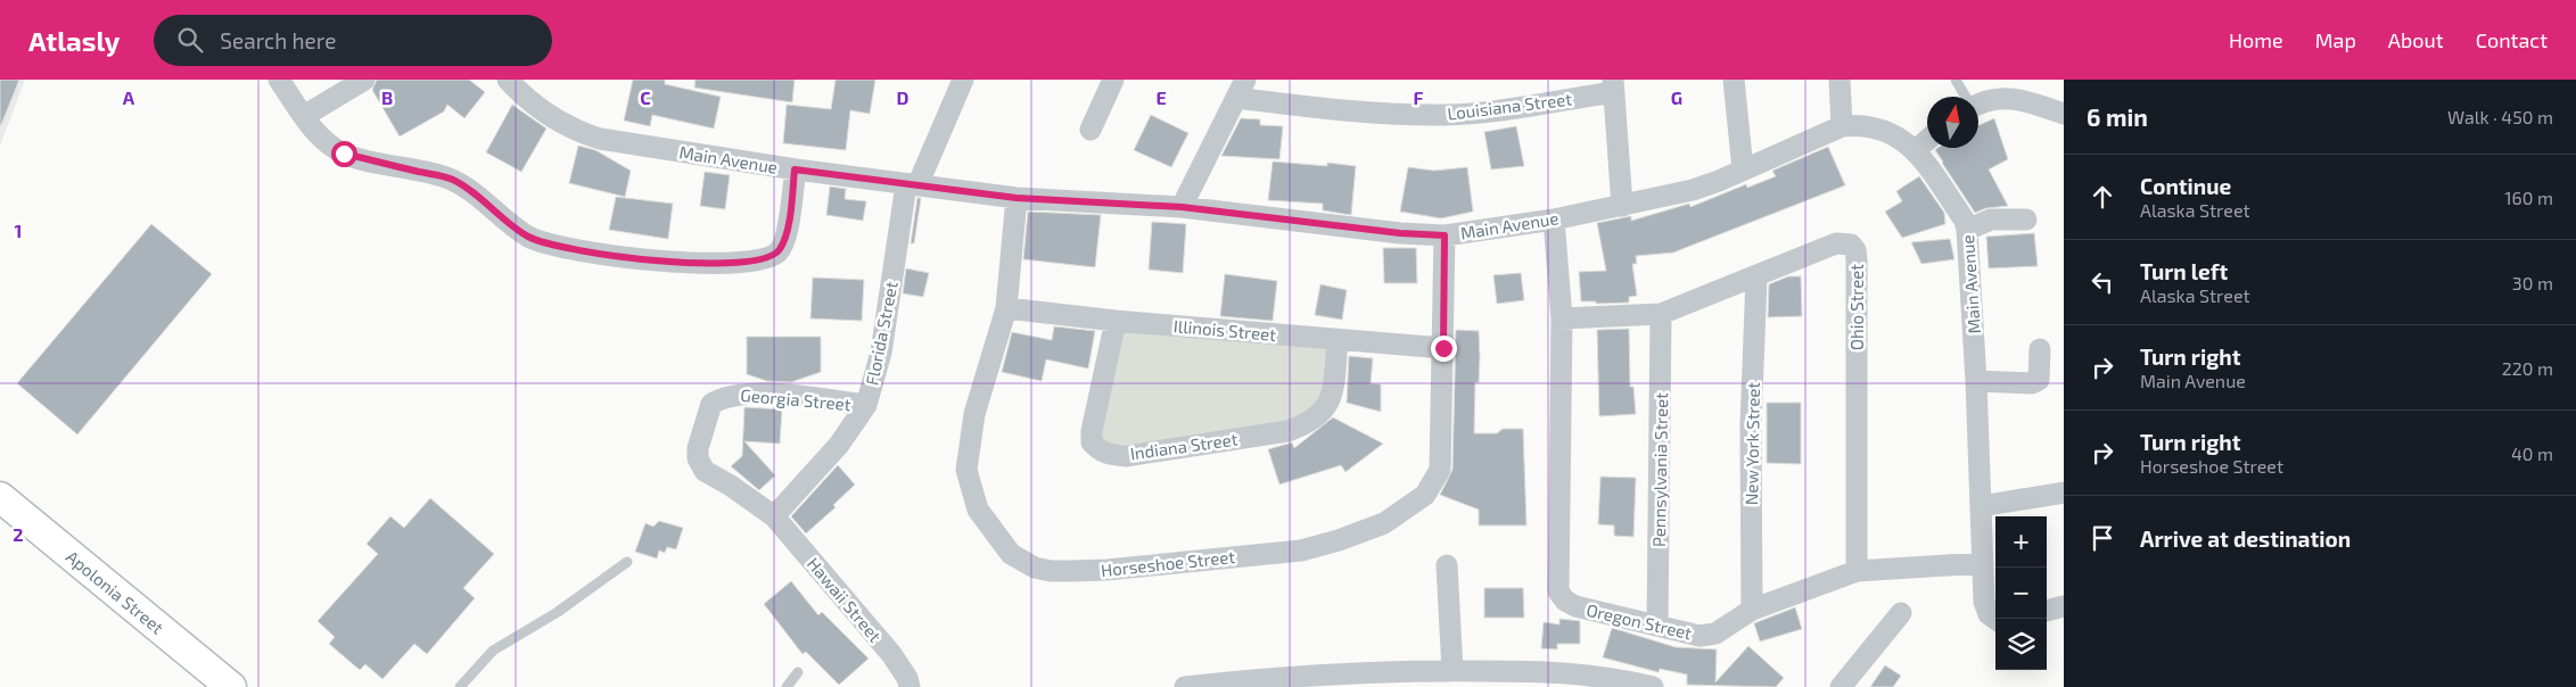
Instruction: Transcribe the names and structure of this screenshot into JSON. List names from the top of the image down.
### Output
{
  "streets": {
    "main road": ["Apolonia Street"],
    "street": [
      "Louisiana Street",
      "Main Avenue",
      "Ohio Street",
      "Illinois Street",
      "Florida Street",
      "Georgia Street",
      "New York Street",
      "Indiana Street",
      "Pennsylvania Street",
      "Horseshoe Street",
      "Hawaii Street",
      "Oregon Street"
    ]
  },
  "crossings": [
    ["Main Avenue", "Florida Street"],
    ["Main Avenue", "Horseshoe Street"],
    ["Main Avenue", "Oregon Street"],
    ["Ohio Street", "New York Street"],
    ["Ohio Street", "Pennsylvania Street"],
    ["Ohio Street", "Oregon Street"],
    ["Illinois Street", "Indiana Street"],
    ["Illinois Street", "Horseshoe Street"],
    ["Florida Street", "Georgia Street"],
    ["Florida Street", "Hawaii Street"],
    ["Georgia Street", "Hawaii Street"],
    ["New York Street", "Oregon Street"],
    ["Pennsylvania Street", "Oregon Street"]
  ],
  "north": "top",
  "page": {
    "header": "Atlasly",
    "search": "Search here",
    "nav": [
      "Home",
      "Map",
      "About",
      "Contact"
    ],
    "heading": ["6 min", "Walk · 450 m"],
    "list": [
      ["Continue", "Alaska Street", "160 m"],
      ["Turn left", "Alaska Street", "30 m"],
      ["Turn right", "Main Avenue", "220 m"],
      ["Turn right", "Horseshoe Street", "40 m"],
      "Arrive at destination"
    ],
    "map_buttons": ["+", "−"]
  },
  "grid": {
    "columns": [
      "A",
      "B",
      "C",
      "D",
      "E",
      "F",
      "G"
    ],
    "rows": ["1", "2"]
  }
}
